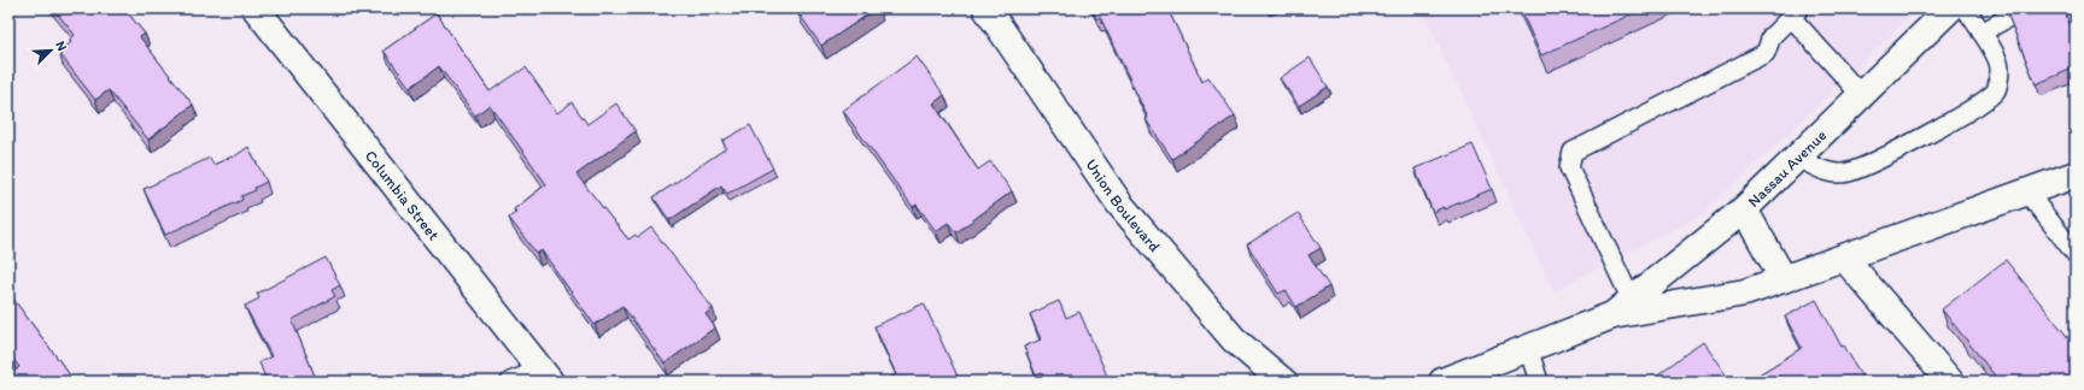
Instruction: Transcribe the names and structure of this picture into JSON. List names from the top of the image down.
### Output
{
  "streets": {
    "street": ["Nassau Avenue", "Columbia Street", "Union Boulevard"]
  },
  "north": "top right"
}
